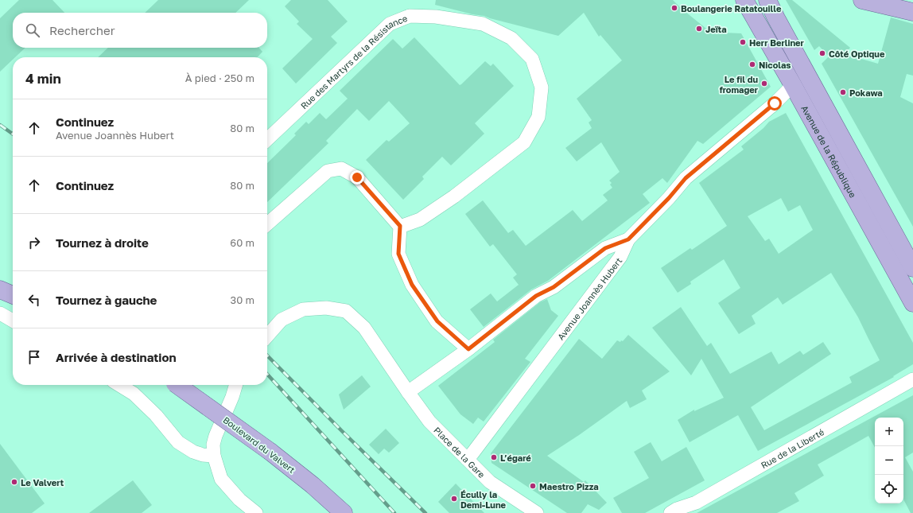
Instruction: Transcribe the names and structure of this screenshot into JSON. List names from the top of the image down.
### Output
{
  "streets": {
    "main road": ["Avenue de la République", "Boulevard du Valvert"],
    "street": [
      "Rue des Martyrs de la Résistance",
      "Avenue Joannès Hubert",
      "Rue de la Liberté",
      "Place de la Gare"
    ]
  },
  "crossings": [
    ["Avenue de la République", "Avenue Joannès Hubert"],
    ["Avenue Joannès Hubert", "Place de la Gare"]
  ],
  "places": [
    "Boulangerie Ratatouille",
    "Jeïta",
    "Herr Berliner",
    "Côté Optique",
    "Nicolas",
    "Le fil du fromager",
    "Pokawa",
    "L’égaré",
    "Le Valvert",
    "Maestro Pizza",
    "Écully la Demi-Lune"
  ],
  "page": {
    "search": "Rechercher",
    "heading": ["4 min", "À pied · 250 m"],
    "list": [
      ["Continuez", "Avenue Joannès Hubert", "80 m"],
      ["Continuez", "80 m"],
      ["Tournez à droite", "60 m"],
      ["Tournez à gauche", "30 m"],
      "Arrivée à destination"
    ],
    "map_buttons": ["+", "−"]
  }
}
